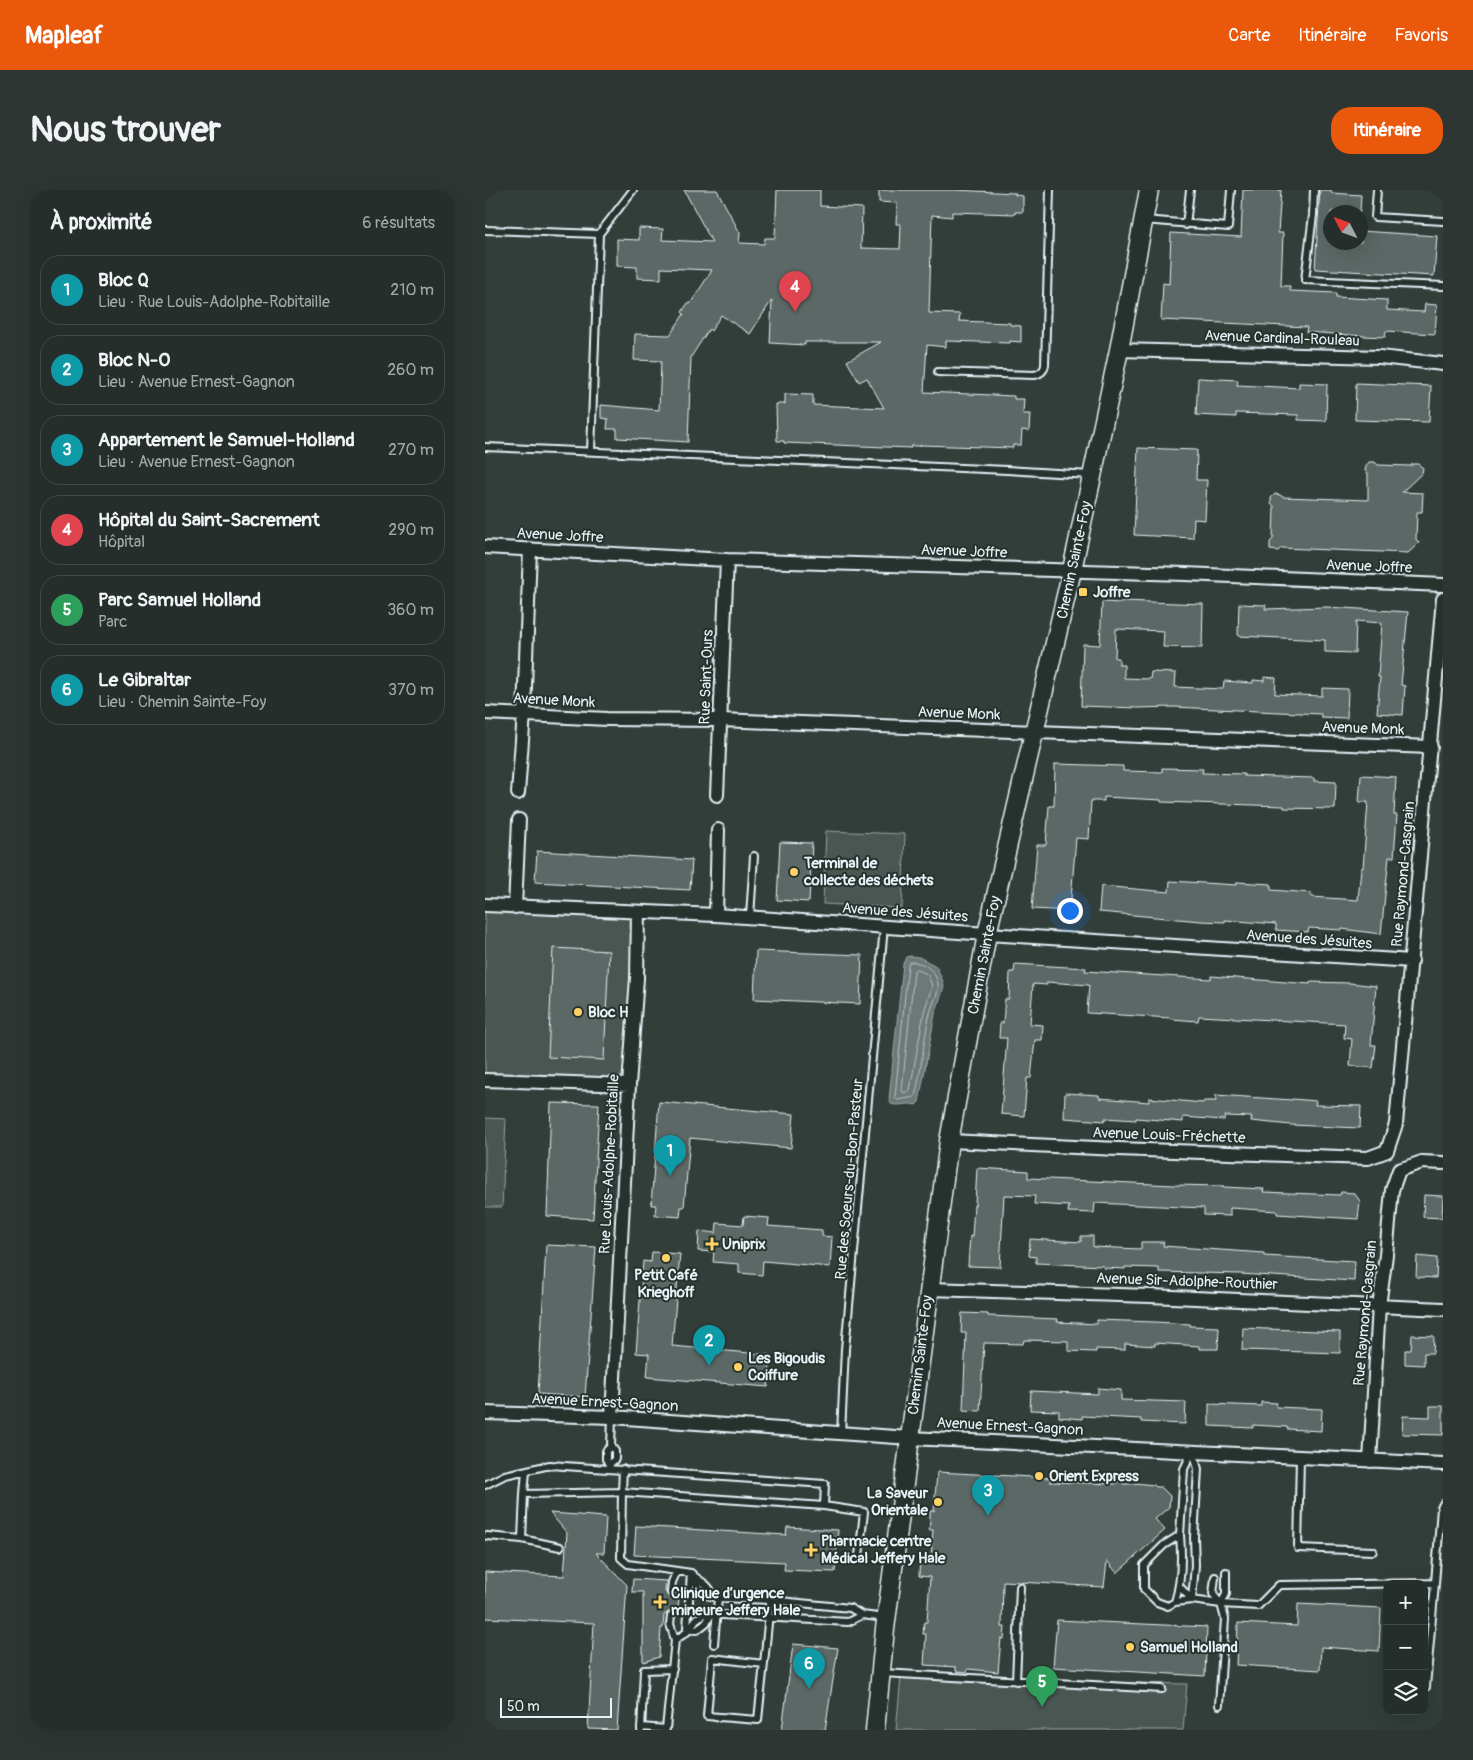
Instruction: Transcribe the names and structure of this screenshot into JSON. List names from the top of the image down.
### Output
{
  "streets": {
    "main road": ["Chemin Sainte-Foy"],
    "street": [
      "Avenue Cardinal-Rouleau",
      "Avenue Joffre",
      "Rue Saint-Ours",
      "Avenue Monk",
      "Rue Raymond-Casgrain",
      "Avenue des Jésuites",
      "Avenue Louis-Fréchette",
      "Rue Louis-Adolphe-Robitaille",
      "Avenue Sir-Adolphe-Routhier",
      "Avenue Ernest-Gagnon"
    ],
    "lane": ["Rue des Soeurs-du-Bon-Pasteur"]
  },
  "crossings": [
    ["Avenue Cardinal-Rouleau", "Chemin Sainte-Foy"],
    ["Avenue Joffre", "Chemin Sainte-Foy"],
    ["Avenue Joffre", "Rue Saint-Ours"],
    ["Chemin Sainte-Foy", "Avenue Monk"],
    ["Chemin Sainte-Foy", "Avenue des Jésuites"],
    ["Chemin Sainte-Foy", "Avenue Louis-Fréchette"],
    ["Chemin Sainte-Foy", "Avenue Sir-Adolphe-Routhier"],
    ["Chemin Sainte-Foy", "Avenue Ernest-Gagnon"],
    ["Rue Saint-Ours", "Avenue Monk"],
    ["Avenue Monk", "Rue Raymond-Casgrain"],
    ["Rue Raymond-Casgrain", "Avenue des Jésuites"],
    ["Rue Raymond-Casgrain", "Avenue Louis-Fréchette"],
    ["Rue Raymond-Casgrain", "Avenue Sir-Adolphe-Routhier"],
    ["Rue Raymond-Casgrain", "Avenue Ernest-Gagnon"],
    ["Avenue des Jésuites", "Rue Louis-Adolphe-Robitaille"],
    ["Avenue des Jésuites", "Rue des Soeurs-du-Bon-Pasteur"],
    ["Rue Louis-Adolphe-Robitaille", "Avenue Ernest-Gagnon"],
    ["Rue des Soeurs-du-Bon-Pasteur", "Avenue Ernest-Gagnon"]
  ],
  "places": {
    "transit": ["Joffre"],
    "other": [
      "Terminal de collecte des déchets",
      "Bloc H",
      "Petit Café Krieghoff",
      "Les Bigoudis Coiffure",
      "Orient Express",
      "La Saveur Orientale",
      "Samuel Holland"
    ],
    "health": ["Uniprix", "Pharmacie centre Médical Jeffery Hale", "Clinique d’urgence mineure Jeffery Hale"]
  },
  "scale_bar": "50 m",
  "north": "top left",
  "page": {
    "header": "Mapleaf",
    "nav": ["Carte", "Itinéraire", "Favoris"],
    "buttons": "Itinéraire",
    "title": "Nous trouver",
    "heading": ["À proximité", "6 résultats"],
    "list": [
      {
        "mark": "1",
        "name": "Bloc Q",
        "note": "Lieu · Rue Louis-Adolphe-Robitaille",
        "value": "210 m"
      },
      {
        "mark": "2",
        "name": "Bloc N-O",
        "note": "Lieu · Avenue Ernest-Gagnon",
        "value": "260 m"
      },
      {
        "mark": "3",
        "name": "Appartement le Samuel-Holland",
        "note": "Lieu · Avenue Ernest-Gagnon",
        "value": "270 m"
      },
      {
        "mark": "4",
        "name": "Hôpital du Saint-Sacrement",
        "note": "Hôpital",
        "value": "290 m"
      },
      {
        "mark": "5",
        "name": "Parc Samuel Holland",
        "note": "Parc",
        "value": "360 m"
      },
      {
        "mark": "6",
        "name": "Le Gibraltar",
        "note": "Lieu · Chemin Sainte-Foy",
        "value": "370 m"
      }
    ],
    "pins": [
      "4",
      "1",
      "2",
      "3",
      "6",
      "5"
    ],
    "map_buttons": ["+", "−"],
    "scale": "50 m"
  }
}
